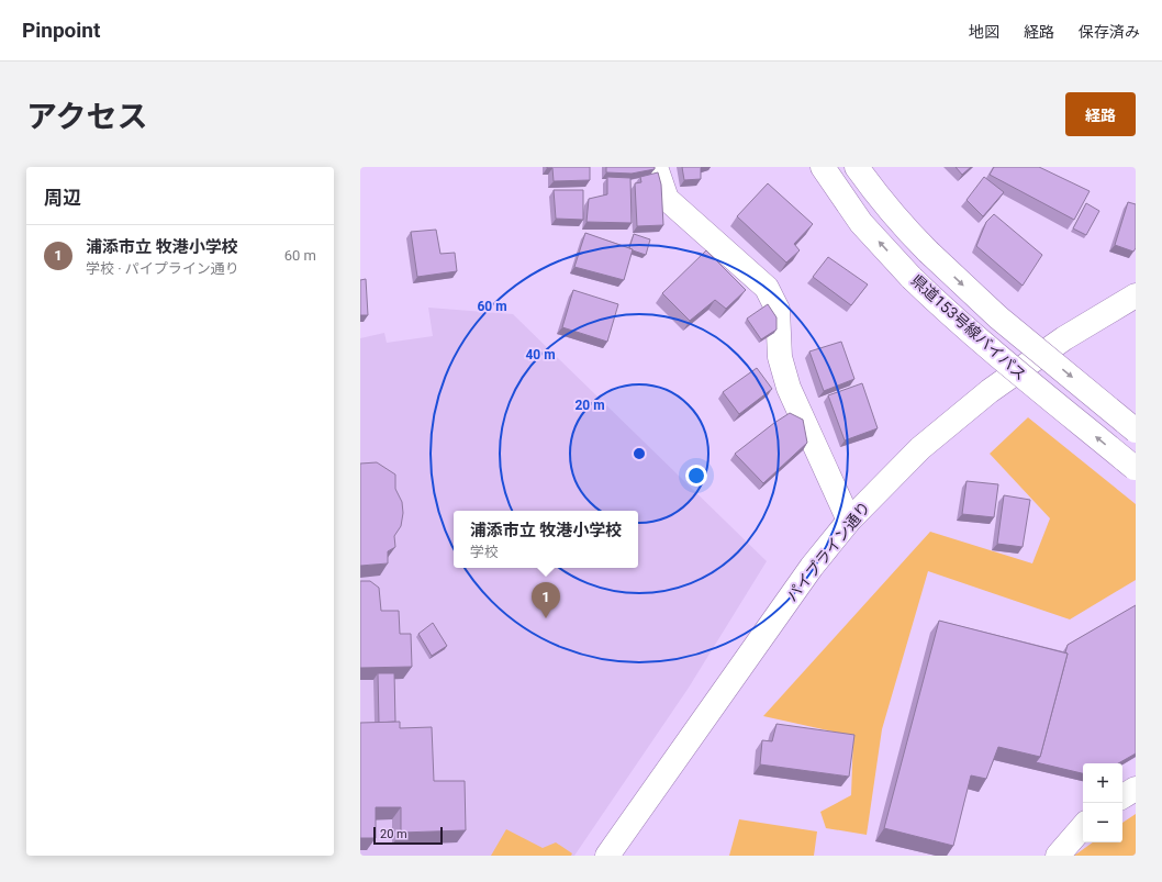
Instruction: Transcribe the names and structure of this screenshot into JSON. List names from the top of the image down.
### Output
{
  "streets": {
    "main road": ["県道153号線バイパス", "パイプライン通り"]
  },
  "scale_bar": "20 m",
  "page": {
    "header": "Pinpoint",
    "nav": ["地図", "経路", "保存済み"],
    "title": "アクセス",
    "buttons": "経路",
    "heading": "周辺",
    "list": [
      {
        "mark": "1",
        "name": "浦添市立 牧港小学校",
        "note": "学校 · パイプライン通り",
        "value": "60 m"
      }
    ],
    "popup": ["浦添市立 牧港小学校", "学校"],
    "pins": "1",
    "map_buttons": ["+", "−"],
    "scale": "20 m"
  },
  "rings": ["60 m", "40 m", "20 m"]
}
